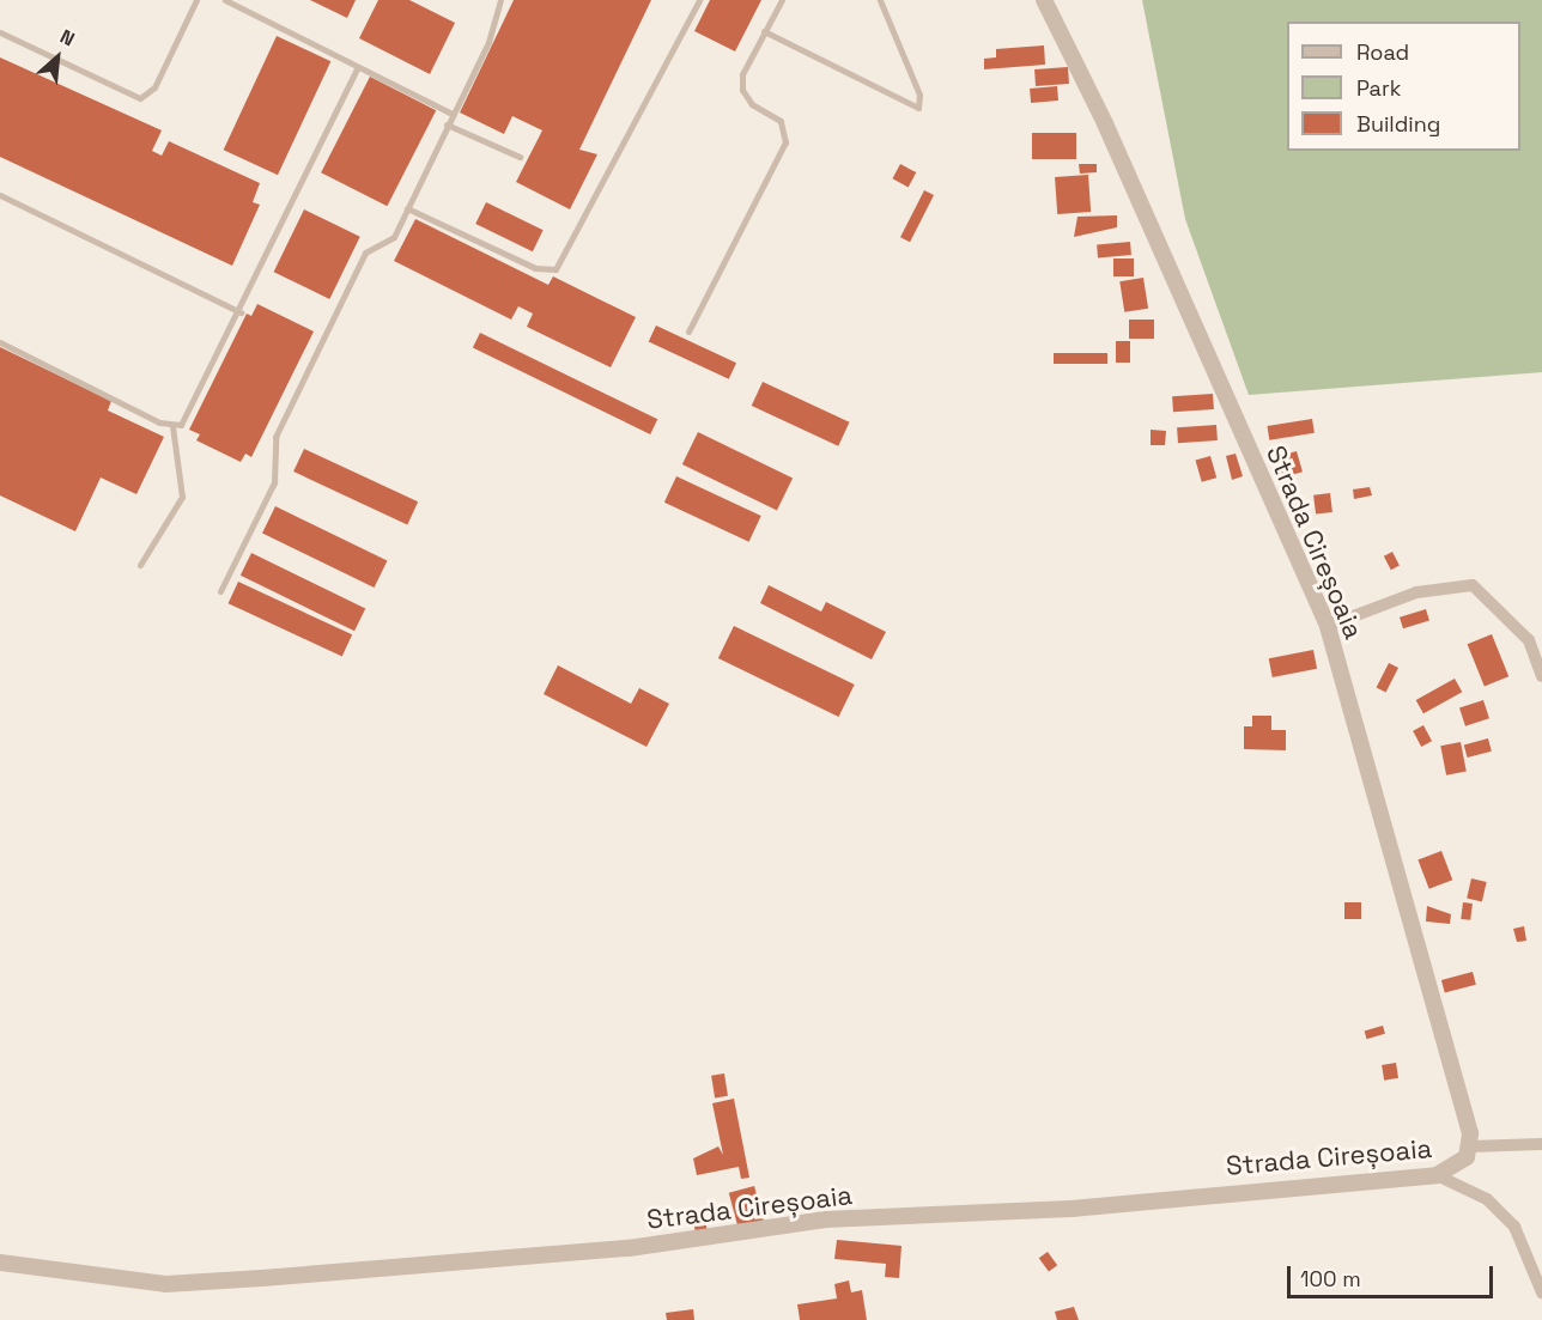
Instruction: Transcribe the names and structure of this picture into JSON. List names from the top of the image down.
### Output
{
  "streets": {
    "street": ["Strada Cireșoaia"]
  },
  "legend": ["Road", "Park", "Building"],
  "scale_bar": "100 m",
  "north": "top right"
}
